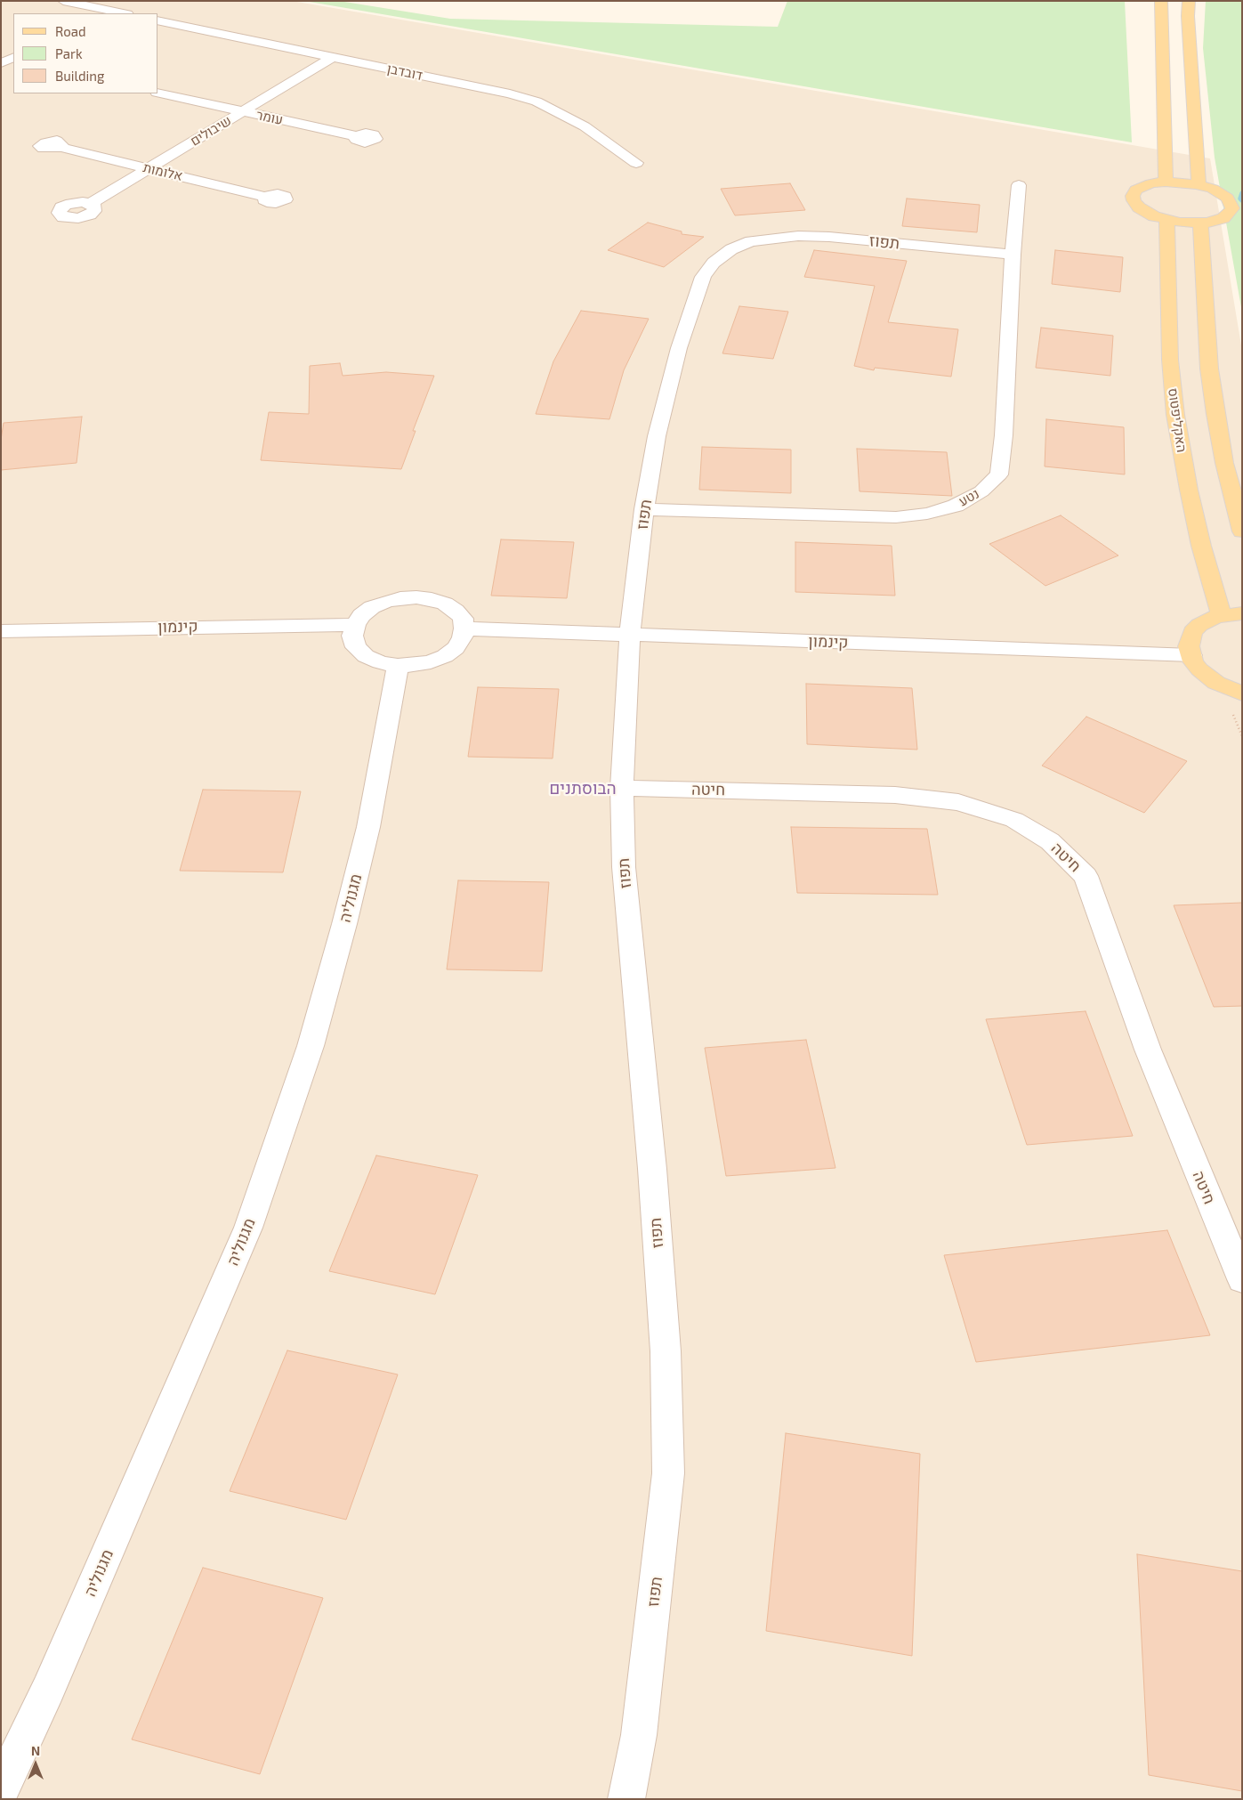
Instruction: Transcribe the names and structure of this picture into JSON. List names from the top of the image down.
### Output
{
  "streets": {
    "main road": ["האקליפטוס"],
    "street": [
      "דובדבן",
      "עומר",
      "שיבולים",
      "אלומות",
      "תפוז",
      "נטע",
      "קינמון",
      "חיטה",
      "מגנוליה"
    ]
  },
  "crossings": [
    ["דובדבן", "שיבולים"],
    ["עומר", "שיבולים"],
    ["שיבולים", "אלומות"],
    ["תפוז", "נטע"],
    ["תפוז", "קינמון"],
    ["תפוז", "חיטה"],
    ["קינמון", "מגנוליה"]
  ],
  "districts": ["הבוסתנים"],
  "legend": ["Road", "Park", "Building"],
  "north": "top"
}
